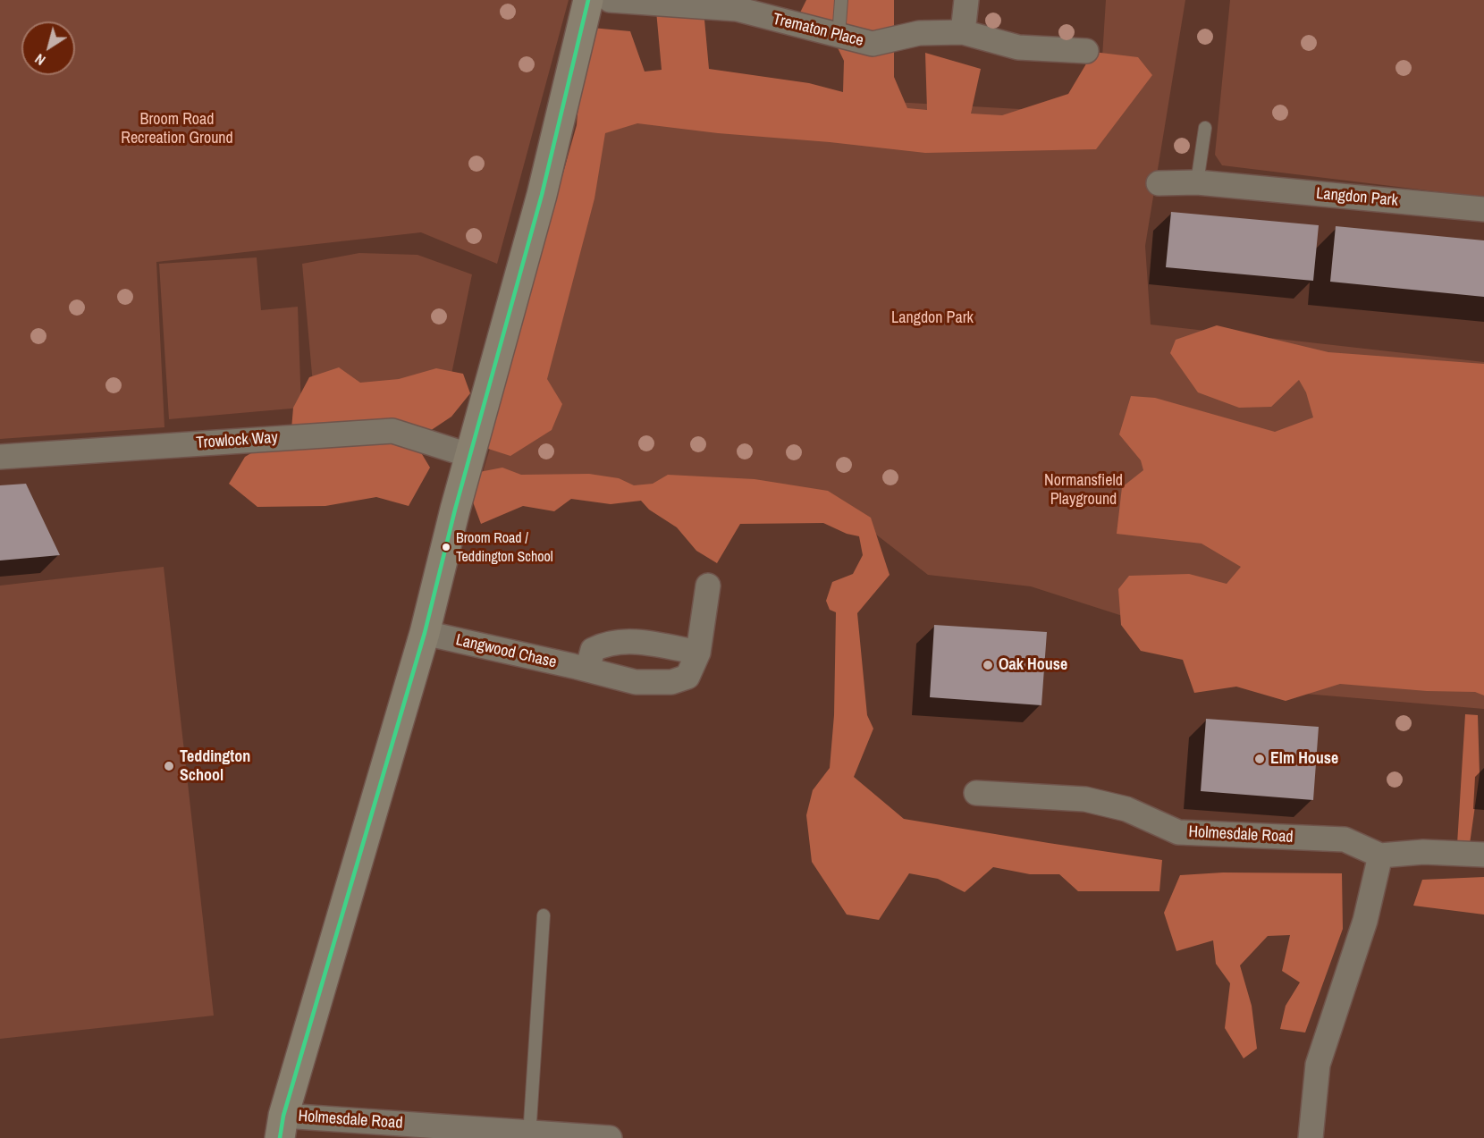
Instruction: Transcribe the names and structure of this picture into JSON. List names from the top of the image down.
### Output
{
  "streets": {
    "street": [
      "Trematon Place",
      "Langdon Park",
      "Trowlock Way",
      "Langwood Chase",
      "Holmesdale Road"
    ]
  },
  "parks": ["Broom Road Recreation Ground", "Langdon Park", "Normansfield Playground"],
  "places": [
    "Broom Road / Teddington School",
    "Oak House",
    "Elm House",
    "Teddington School"
  ],
  "north": "bottom left"
}
